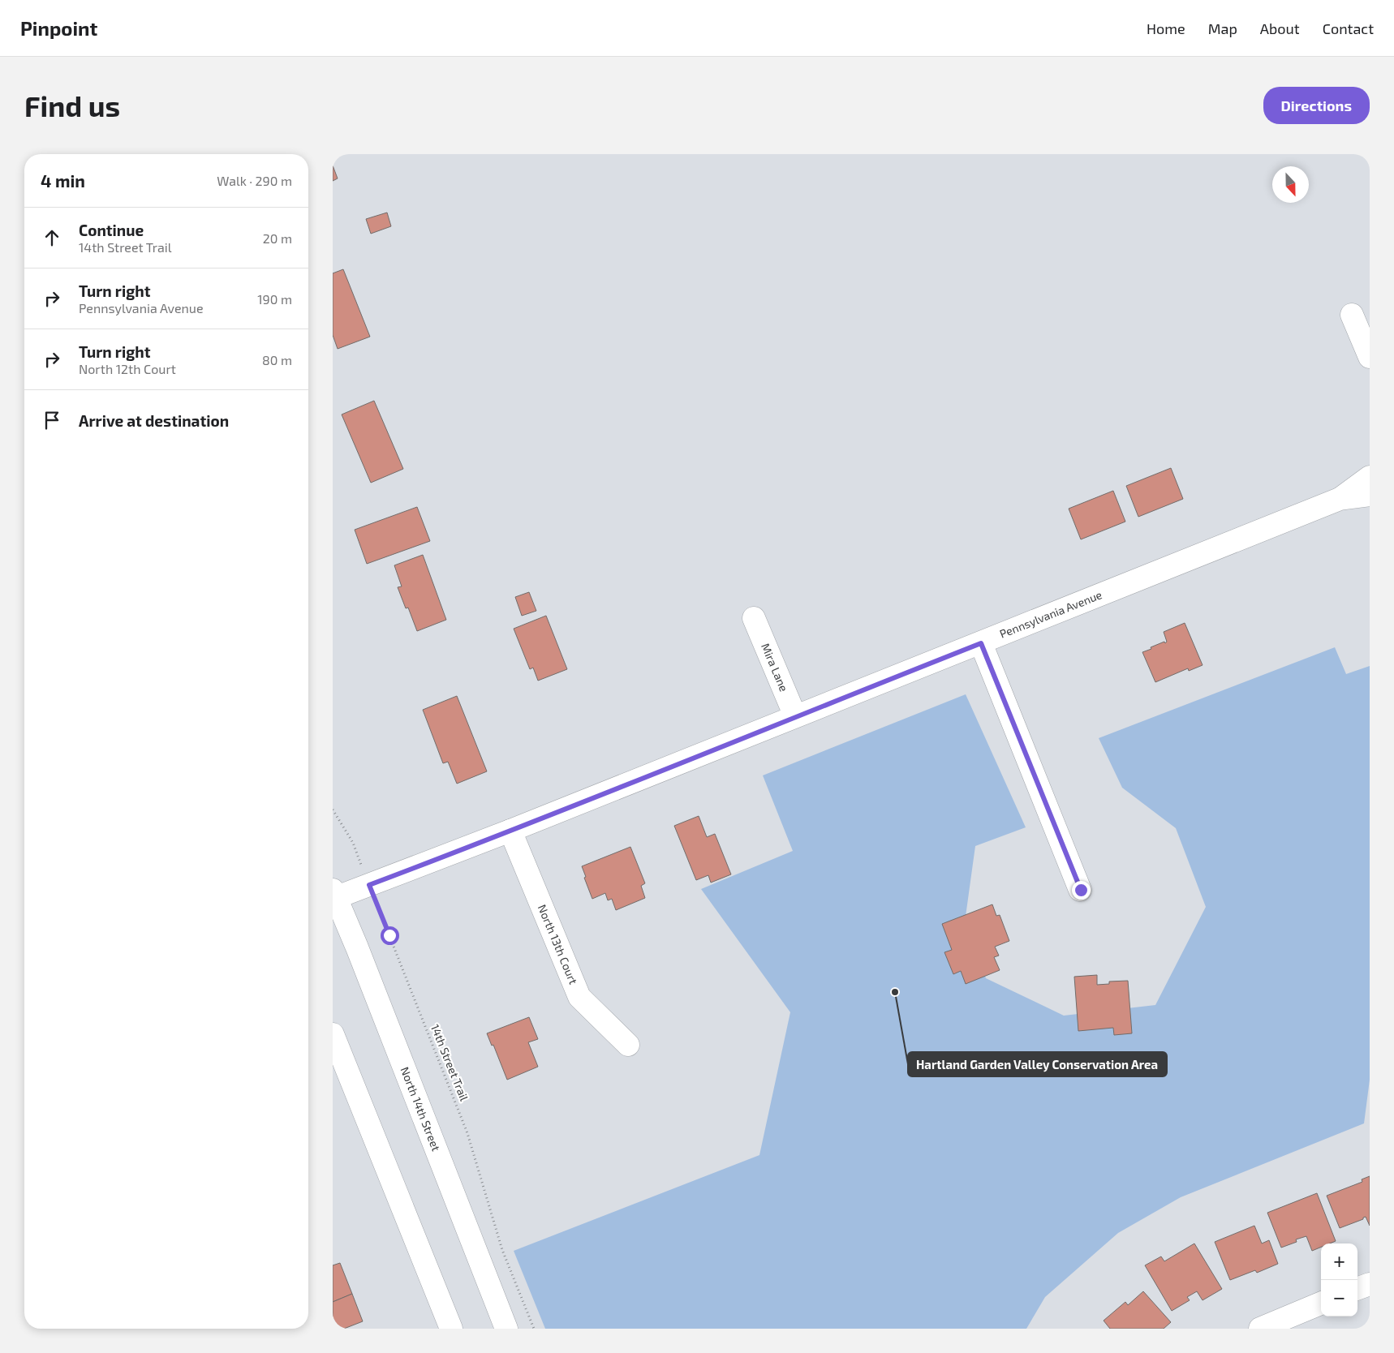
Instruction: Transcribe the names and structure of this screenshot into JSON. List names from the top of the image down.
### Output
{
  "streets": {
    "street": [
      "Pennsylvania Avenue",
      "Mira Lane",
      "North 13th Court",
      "North 14th Street"
    ],
    "path": ["14th Street Trail"]
  },
  "crossings": [
    ["Pennsylvania Avenue", "Mira Lane"],
    ["Pennsylvania Avenue", "North 13th Court"],
    ["Pennsylvania Avenue", "14th Street Trail"],
    ["Pennsylvania Avenue", "North 14th Street"]
  ],
  "places": ["Hartland Garden Valley Conservation Area"],
  "north": "bottom",
  "page": {
    "header": "Pinpoint",
    "nav": [
      "Home",
      "Map",
      "About",
      "Contact"
    ],
    "buttons": "Directions",
    "title": "Find us",
    "heading": ["4 min", "Walk · 290 m"],
    "list": [
      ["Continue", "14th Street Trail", "20 m"],
      ["Turn right", "Pennsylvania Avenue", "190 m"],
      ["Turn right", "North 12th Court", "80 m"],
      "Arrive at destination"
    ],
    "map_buttons": ["+", "−"]
  }
}
